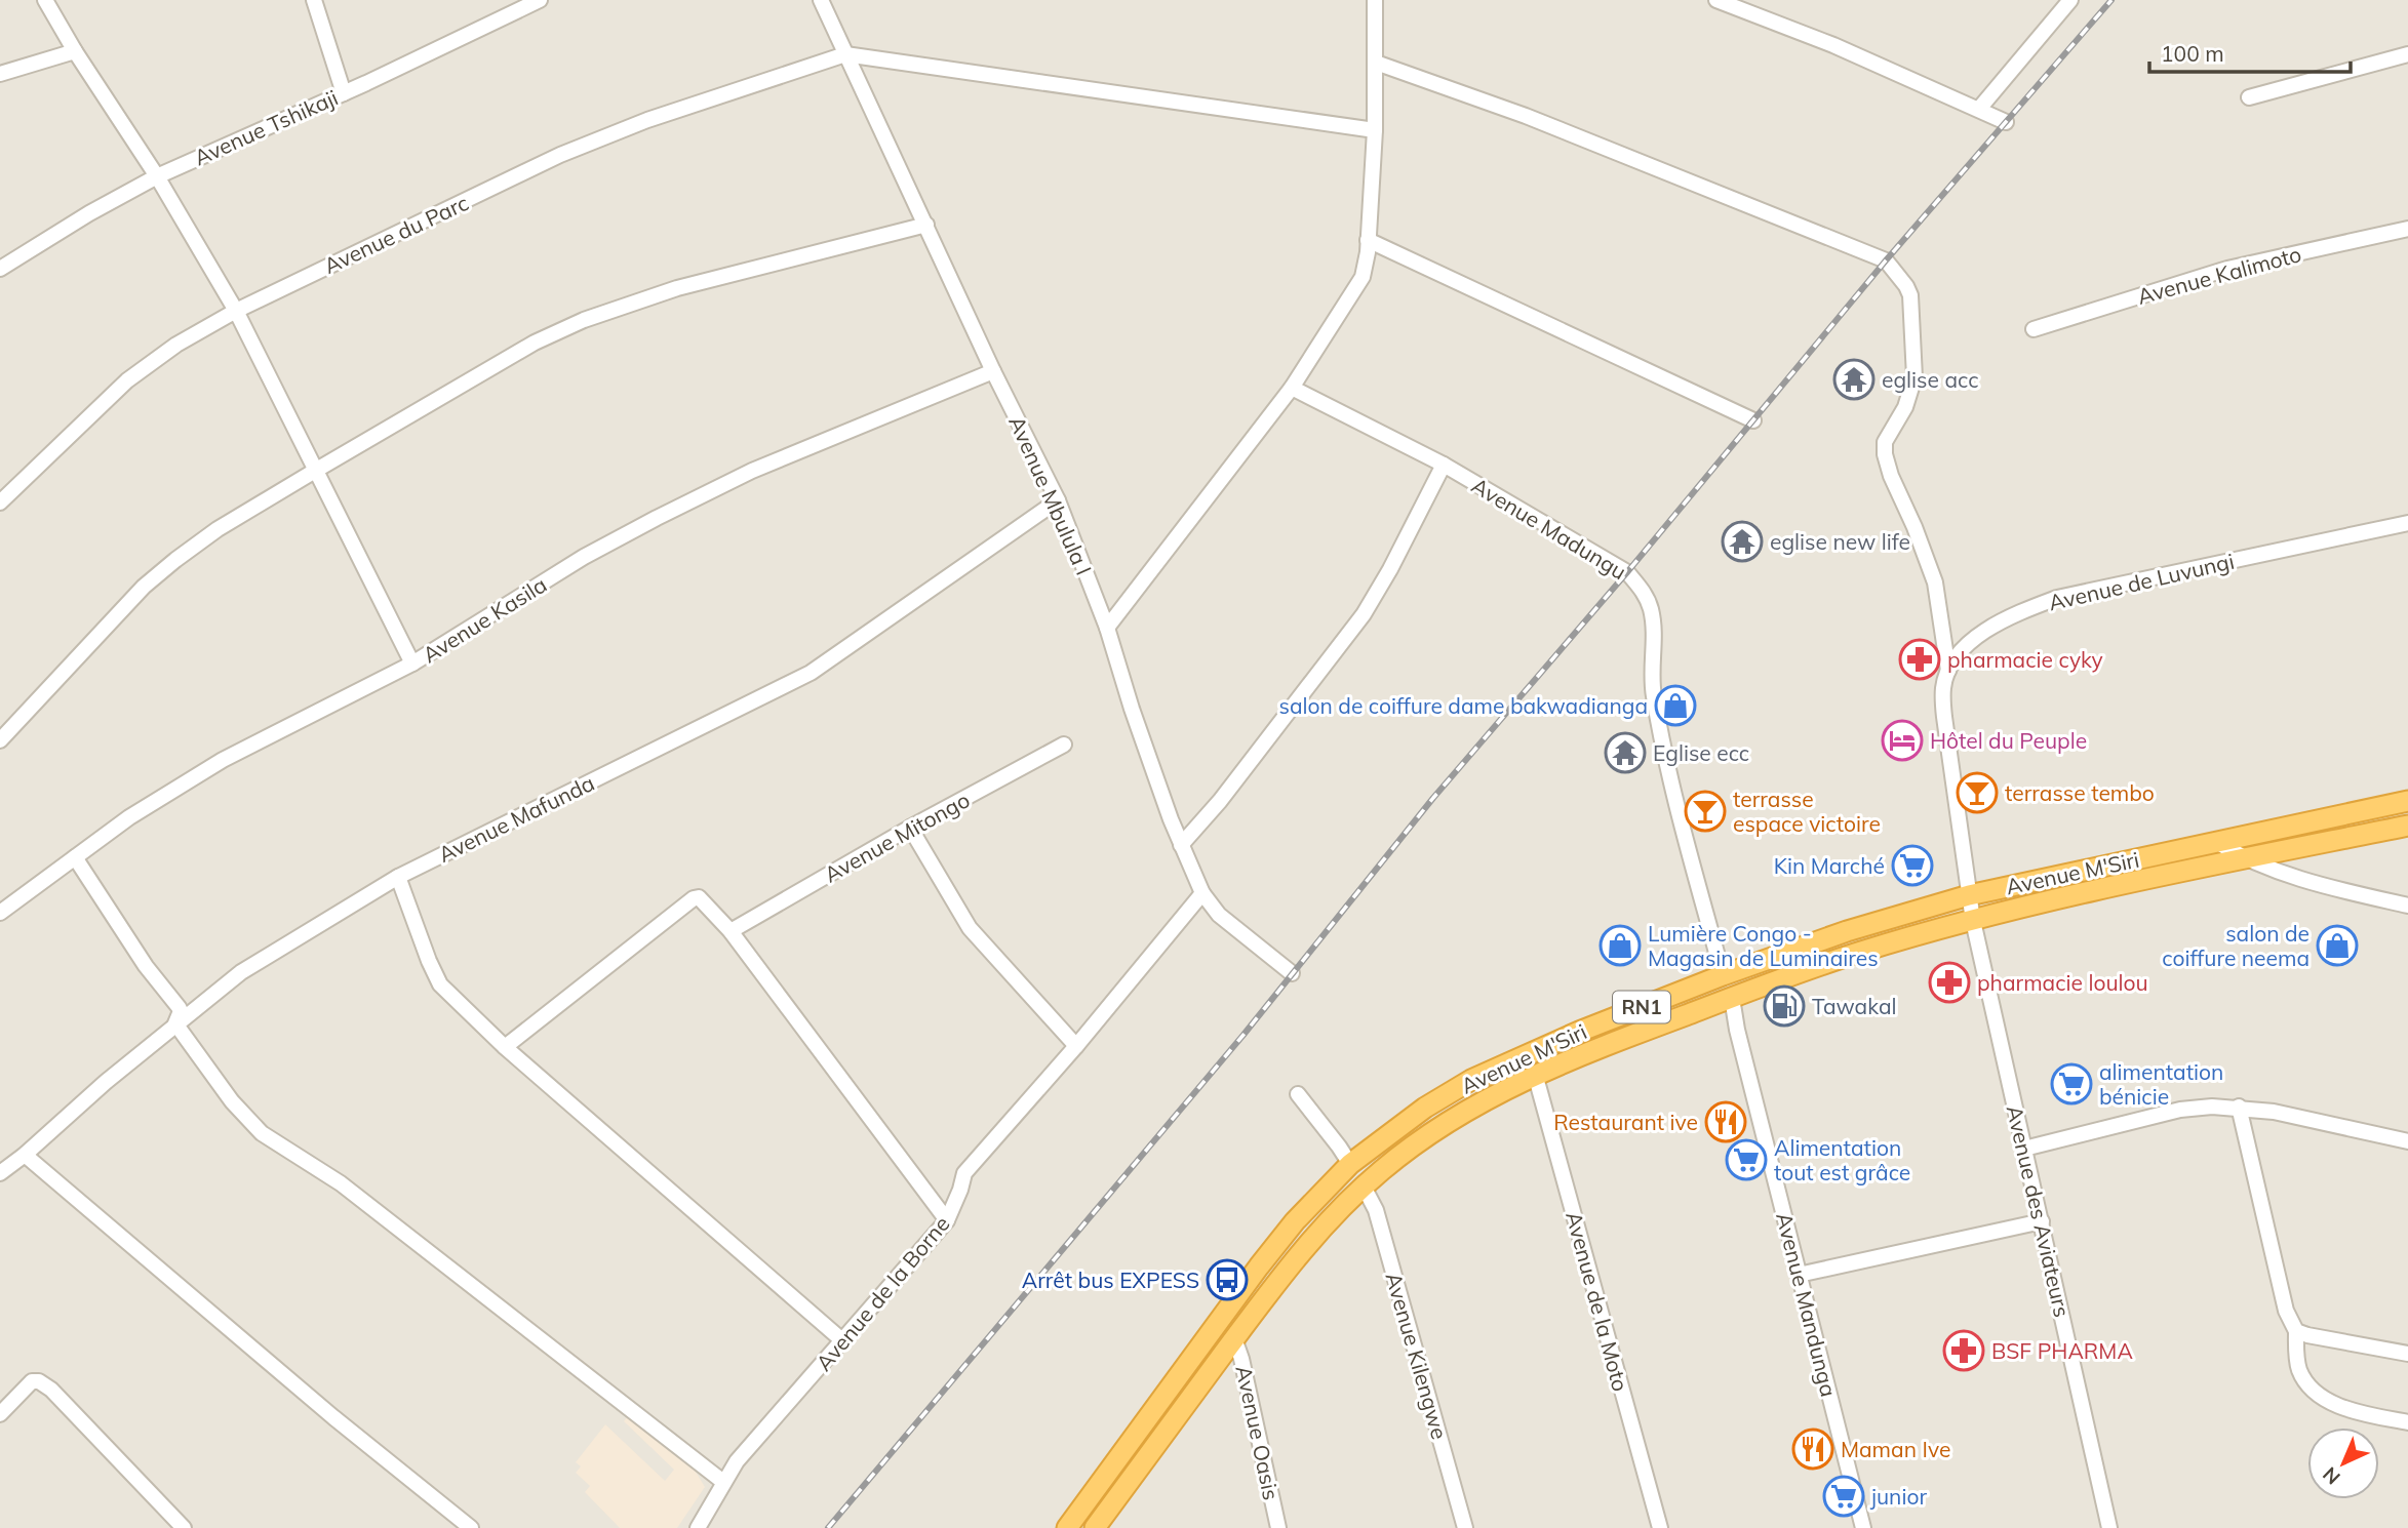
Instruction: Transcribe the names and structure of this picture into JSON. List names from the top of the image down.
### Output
{
  "streets": {
    "highway": ["Avenue M'Siri", "RN1"],
    "street": [
      "Avenue Tshikaji",
      "Avenue du Parc",
      "Avenue Kalimoto",
      "Avenue Mbulula I",
      "Avenue Madungu",
      "Avenue de Luvungi",
      "Avenue Kasila",
      "Avenue Mafunda",
      "Avenue Mitongo",
      "Avenue des Aviateurs",
      "Avenue de la Borne",
      "Avenue de la Moto",
      "Avenue Mandunga",
      "Avenue Kilengwe",
      "Avenue Oasis"
    ]
  },
  "crossings": [
    ["Avenue du Parc", "Avenue Mbulula I"],
    ["Avenue Mbulula I", "Avenue Kasila"],
    ["Avenue Mbulula I", "Avenue Mafunda"],
    ["Avenue Mbulula I", "Avenue de la Borne"],
    ["Avenue Madungu", "Avenue M'Siri"],
    ["Avenue M'Siri", "Avenue des Aviateurs"],
    ["Avenue M'Siri", "Avenue de la Moto"],
    ["Avenue M'Siri", "Avenue Mandunga"],
    ["Avenue M'Siri", "Avenue Kilengwe"],
    ["Avenue M'Siri", "Avenue Oasis"]
  ],
  "places": {
    "temple": ["eglise acc", "eglise new life", "Eglise ecc"],
    "pharmacy": ["pharmacie cyky", "pharmacie loulou", "BSF PHARMA"],
    "shop": ["salon de coiffure dame bakwadianga", "Lumière Congo - Magasin de Luminaires", "salon de coiffure neema"],
    "hotel": ["Hôtel du Peuple"],
    "bar": ["terrasse tembo", "terrasse espace victoire"],
    "supermarket": [
      "Kin Marché",
      "alimentation bénicie",
      "Alimentation tout est grâce",
      "junior"
    ],
    "fuel station": ["Tawakal"],
    "restaurant": ["Restaurant ive", "Maman Ive"],
    "bus stop": ["Arrêt bus EXPESS"]
  },
  "scale_bar": "100 m",
  "north": "bottom left"
}
